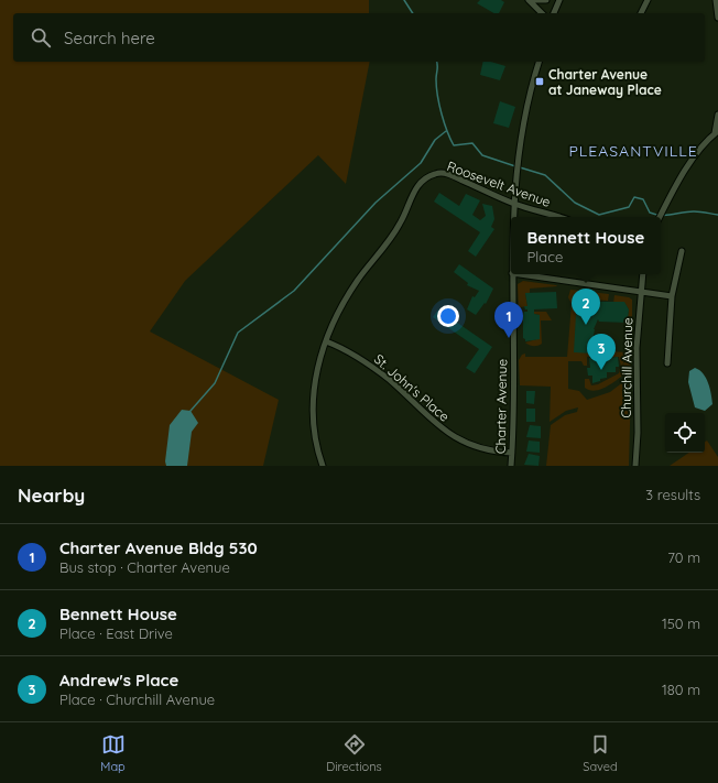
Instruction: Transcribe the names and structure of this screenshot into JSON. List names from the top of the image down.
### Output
{
  "streets": {
    "street": [
      "Roosevelt Avenue",
      "Churchill Avenue",
      "St. John's Place",
      "Charter Avenue"
    ]
  },
  "crossings": [
    ["Roosevelt Avenue", "St. John's Place"],
    ["Roosevelt Avenue", "Charter Avenue"],
    ["St. John's Place", "Charter Avenue"]
  ],
  "districts": ["PLEASANTVILLE"],
  "places": {
    "transit": ["Charter Avenue at Janeway Place"]
  },
  "page": {
    "search": "Search here",
    "popup": ["Bennett House", "Place"],
    "pins": ["2", "1", "3"],
    "heading": ["Nearby", "3 results"],
    "list": [
      {
        "mark": "1",
        "name": "Charter Avenue Bldg 530",
        "note": "Bus stop · Charter Avenue",
        "value": "70 m"
      },
      {
        "mark": "2",
        "name": "Bennett House",
        "note": "Place · East Drive",
        "value": "150 m"
      },
      {
        "mark": "3",
        "name": "Andrew's Place",
        "note": "Place · Churchill Avenue",
        "value": "180 m"
      }
    ],
    "nav": ["Map", "Directions", "Saved"]
  }
}
